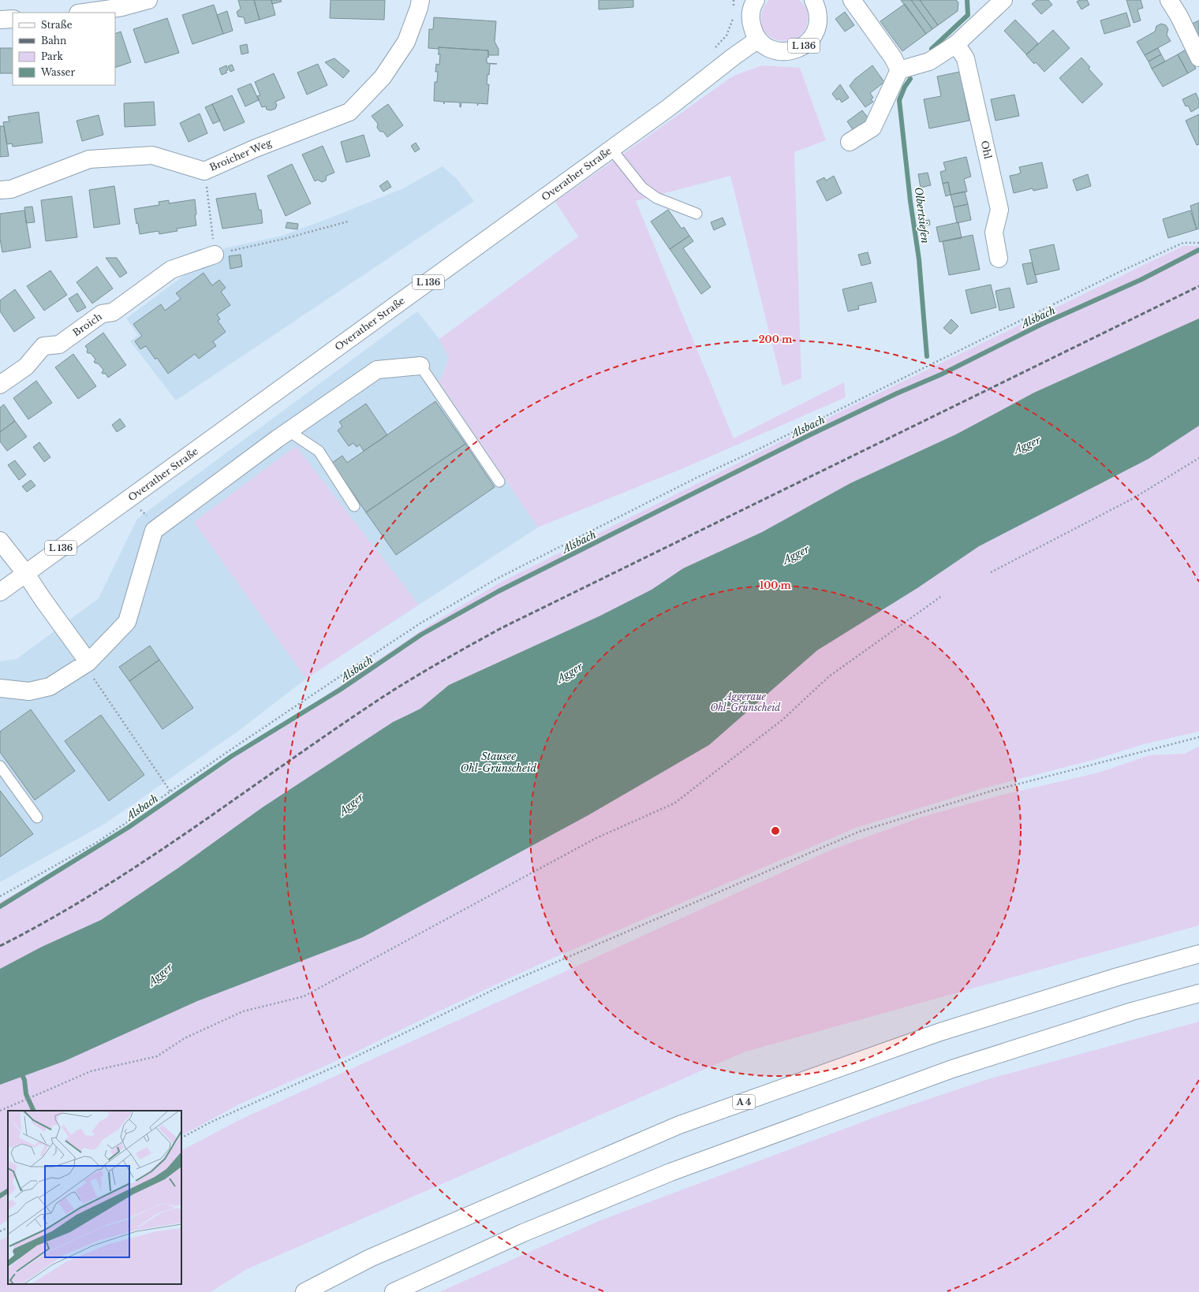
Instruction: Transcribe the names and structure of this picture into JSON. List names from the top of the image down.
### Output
{
  "streets": {
    "main road": [
      "L 136",
      "Ohl",
      "Broicher Weg",
      "Overather Straße",
      "Broich",
      "A 4"
    ]
  },
  "crossings": [
    ["L 136", "Overather Straße"]
  ],
  "water": [
    "Olbertsiefen",
    "Alsbach",
    "Agger",
    "Stausee Ohl-Grünscheid"
  ],
  "parks": ["Aggeraue Ohl-Grünscheid"],
  "legend": [
    "Straße",
    "Bahn",
    "Park",
    "Wasser"
  ],
  "rings": ["200 m", "100 m"]
}
